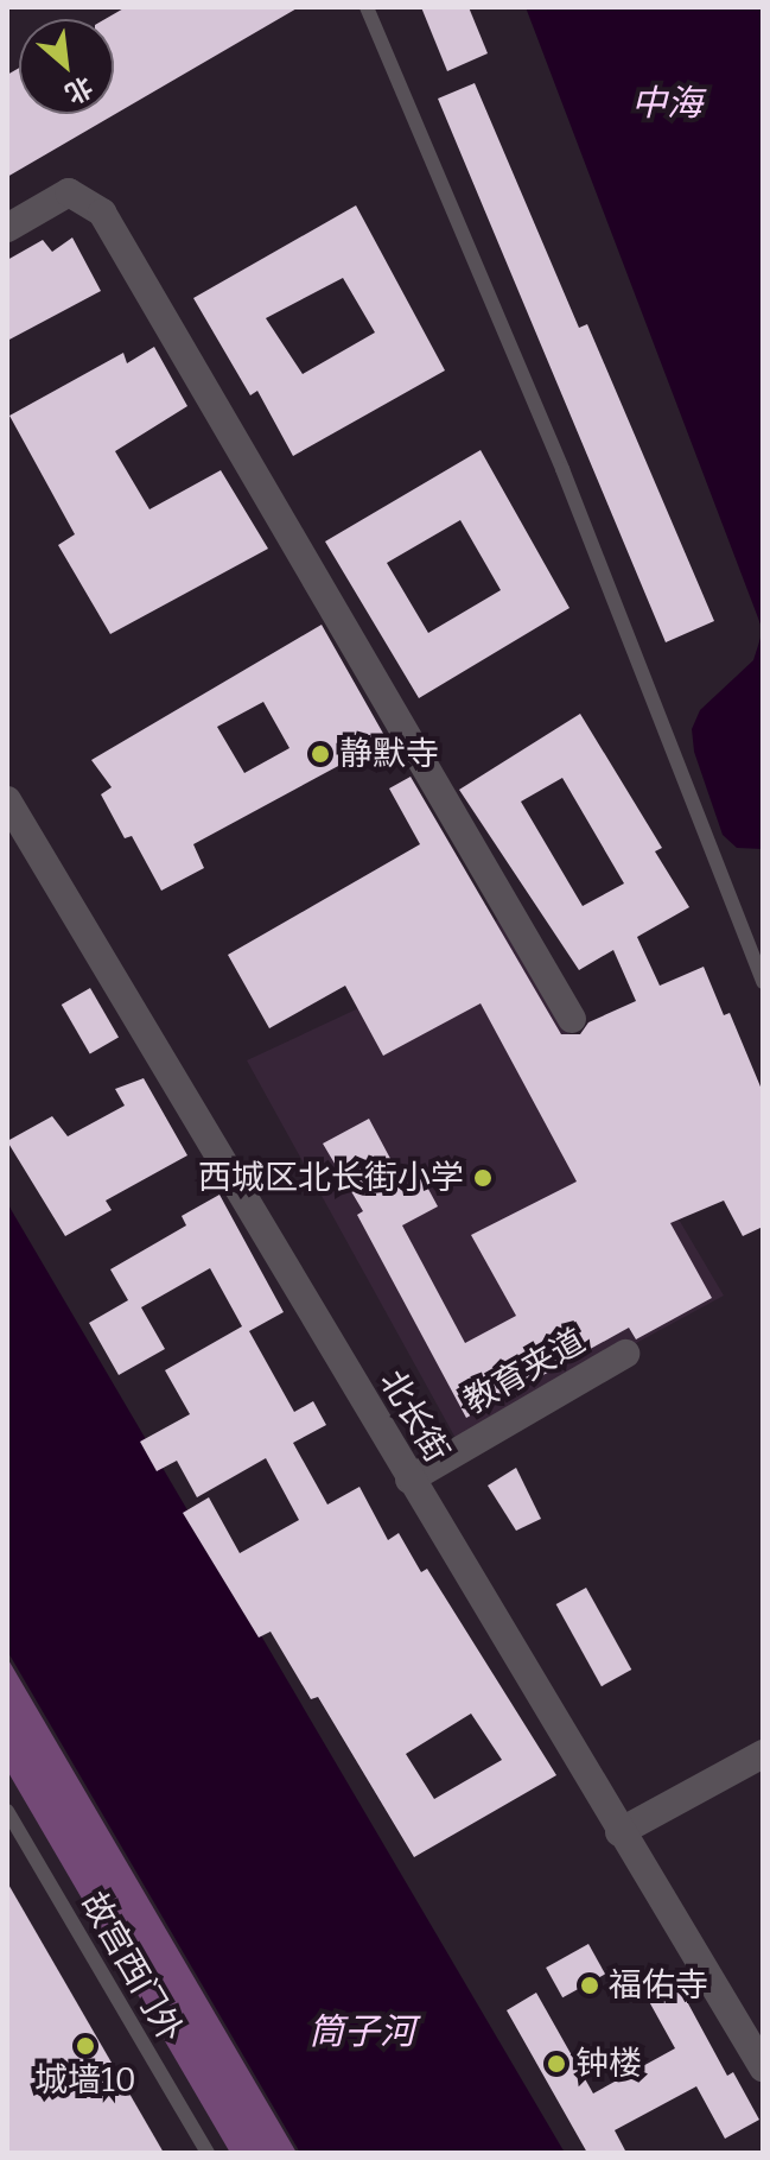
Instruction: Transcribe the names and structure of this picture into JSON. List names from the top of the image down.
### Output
{
  "streets": {
    "street": ["教育夹道", "北长街"],
    "lane": ["故宫西门外"]
  },
  "crossings": [
    ["教育夹道", "北长街"]
  ],
  "water": ["中海", "筒子河"],
  "places": [
    "静默寺",
    "西城区北长街小学",
    "福佑寺",
    "城墙10",
    "钟楼"
  ],
  "north": "bottom right"
}
